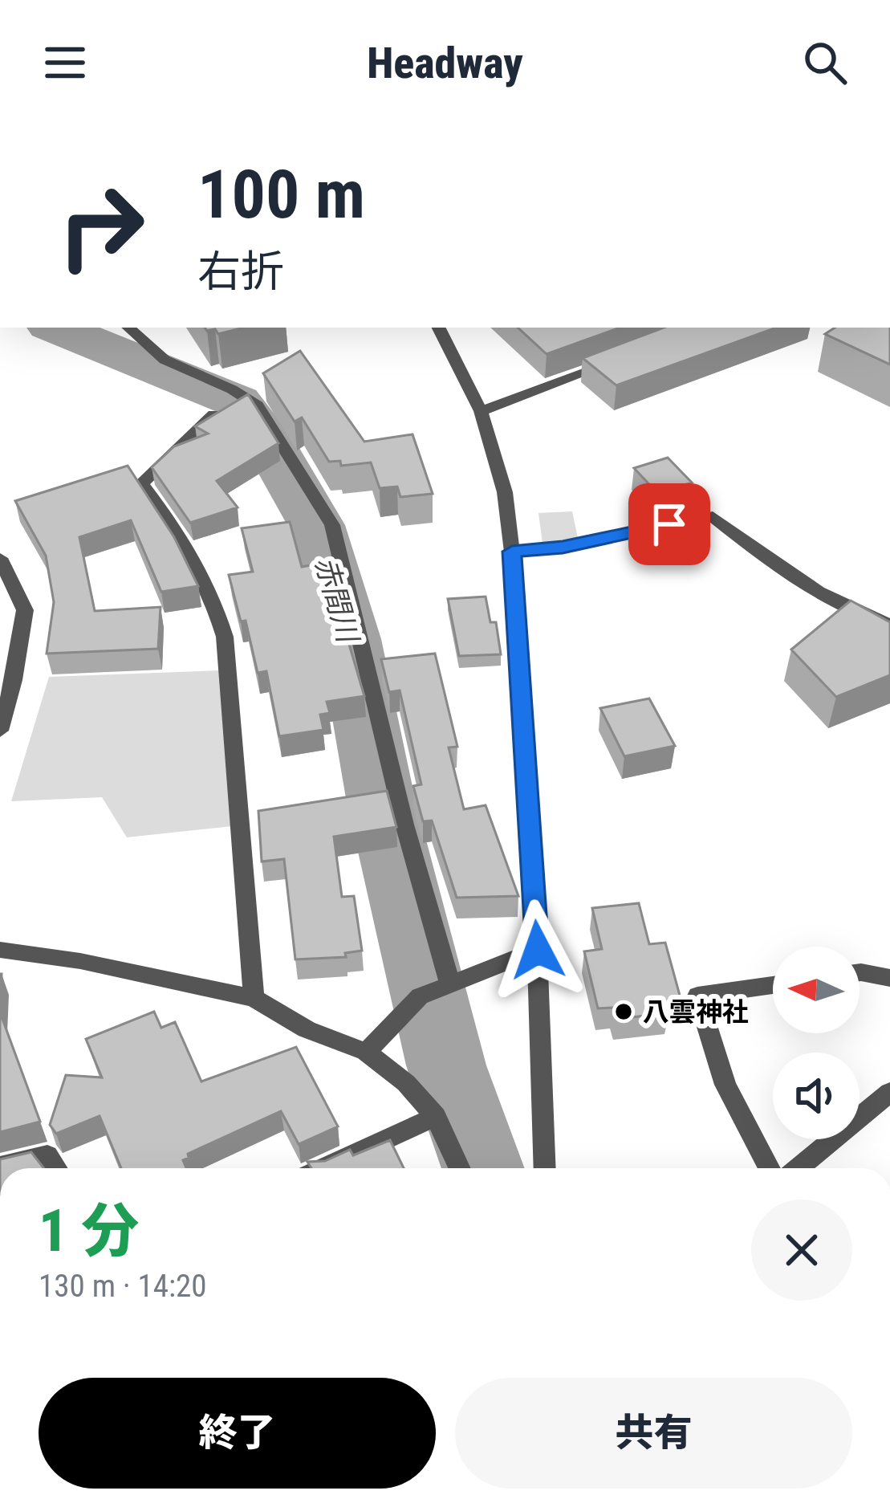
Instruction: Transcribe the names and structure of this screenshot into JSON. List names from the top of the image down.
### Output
{
  "water": ["赤間川"],
  "places": ["八雲神社"],
  "north": "left",
  "page": {
    "header": "Headway",
    "turn": ["100 m", "右折"],
    "heading": ["1 分", "130 m · 14:20"],
    "buttons": ["終了", "共有"]
  }
}
